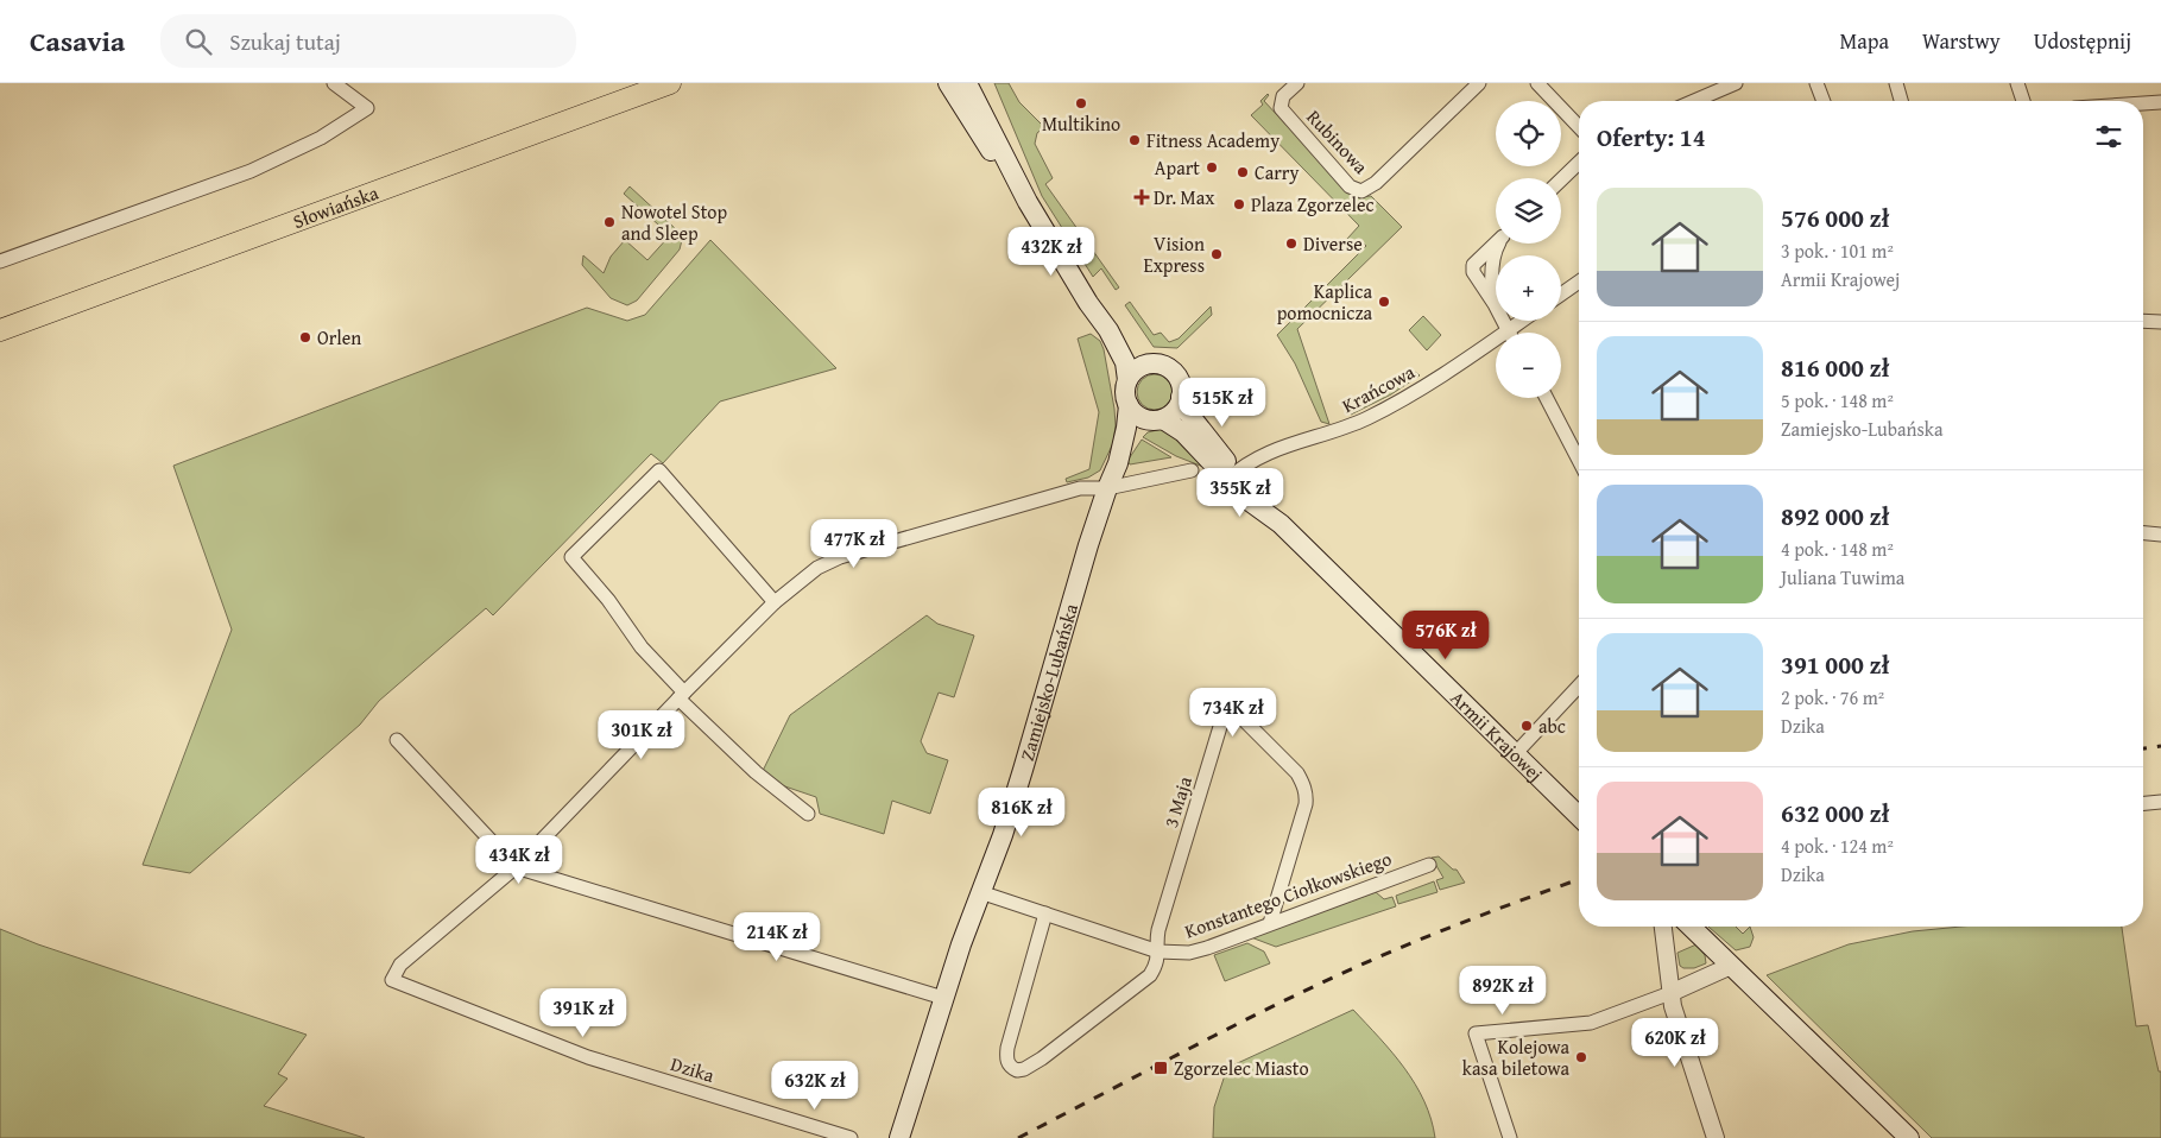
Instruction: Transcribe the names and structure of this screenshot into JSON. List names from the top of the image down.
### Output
{
  "streets": {
    "main road": ["Słowiańska", "Zamiejsko-Lubańska", "Armii Krajowej"],
    "street": [
      "Rubinowa",
      "Krańcowa",
      "3 Maja",
      "Konstantego Ciołkowskiego",
      "Dzika"
    ]
  },
  "crossings": [
    ["Krańcowa", "Armii Krajowej"],
    ["Zamiejsko-Lubańska", "Armii Krajowej"],
    ["Zamiejsko-Lubańska", "Konstantego Ciołkowskiego"],
    ["3 Maja", "Konstantego Ciołkowskiego"]
  ],
  "places": {
    "other": [
      "Multikino",
      "Fitness Academy",
      "Apart",
      "Carry",
      "Plaza Zgorzelec",
      "Nowotel Stop and Sleep",
      "Diverse",
      "Vision Express",
      "Kaplica pomocnicza",
      "Orlen",
      "abc",
      "Kolejowa kasa biletowa"
    ],
    "health": ["Dr. Max"],
    "transit": ["Zgorzelec Miasto"]
  },
  "page": {
    "header": "Casavia",
    "search": "Szukaj tutaj",
    "nav": ["Mapa", "Warstwy", "Udostępnij"],
    "map_buttons": ["+", "−"],
    "heading": "Oferty: 14",
    "list": [
      {
        "name": "576 000 zł",
        "note": "3 pok. · 101 m² · Armii Krajowej"
      },
      {
        "name": "816 000 zł",
        "note": "5 pok. · 148 m² · Zamiejsko-Lubańska"
      },
      {
        "name": "892 000 zł",
        "note": "4 pok. · 148 m² · Juliana Tuwima"
      },
      {
        "name": "391 000 zł",
        "note": "2 pok. · 76 m² · Dzika"
      },
      {
        "name": "632 000 zł",
        "note": "4 pok. · 124 m² · Dzika"
      }
    ],
    "price": [
      "432K zł",
      "515K zł",
      "355K zł",
      "477K zł",
      "576K zł",
      "734K zł",
      "301K zł",
      "816K zł",
      "434K zł",
      "214K zł",
      "892K zł",
      "391K zł",
      "620K zł",
      "632K zł"
    ]
  }
}
